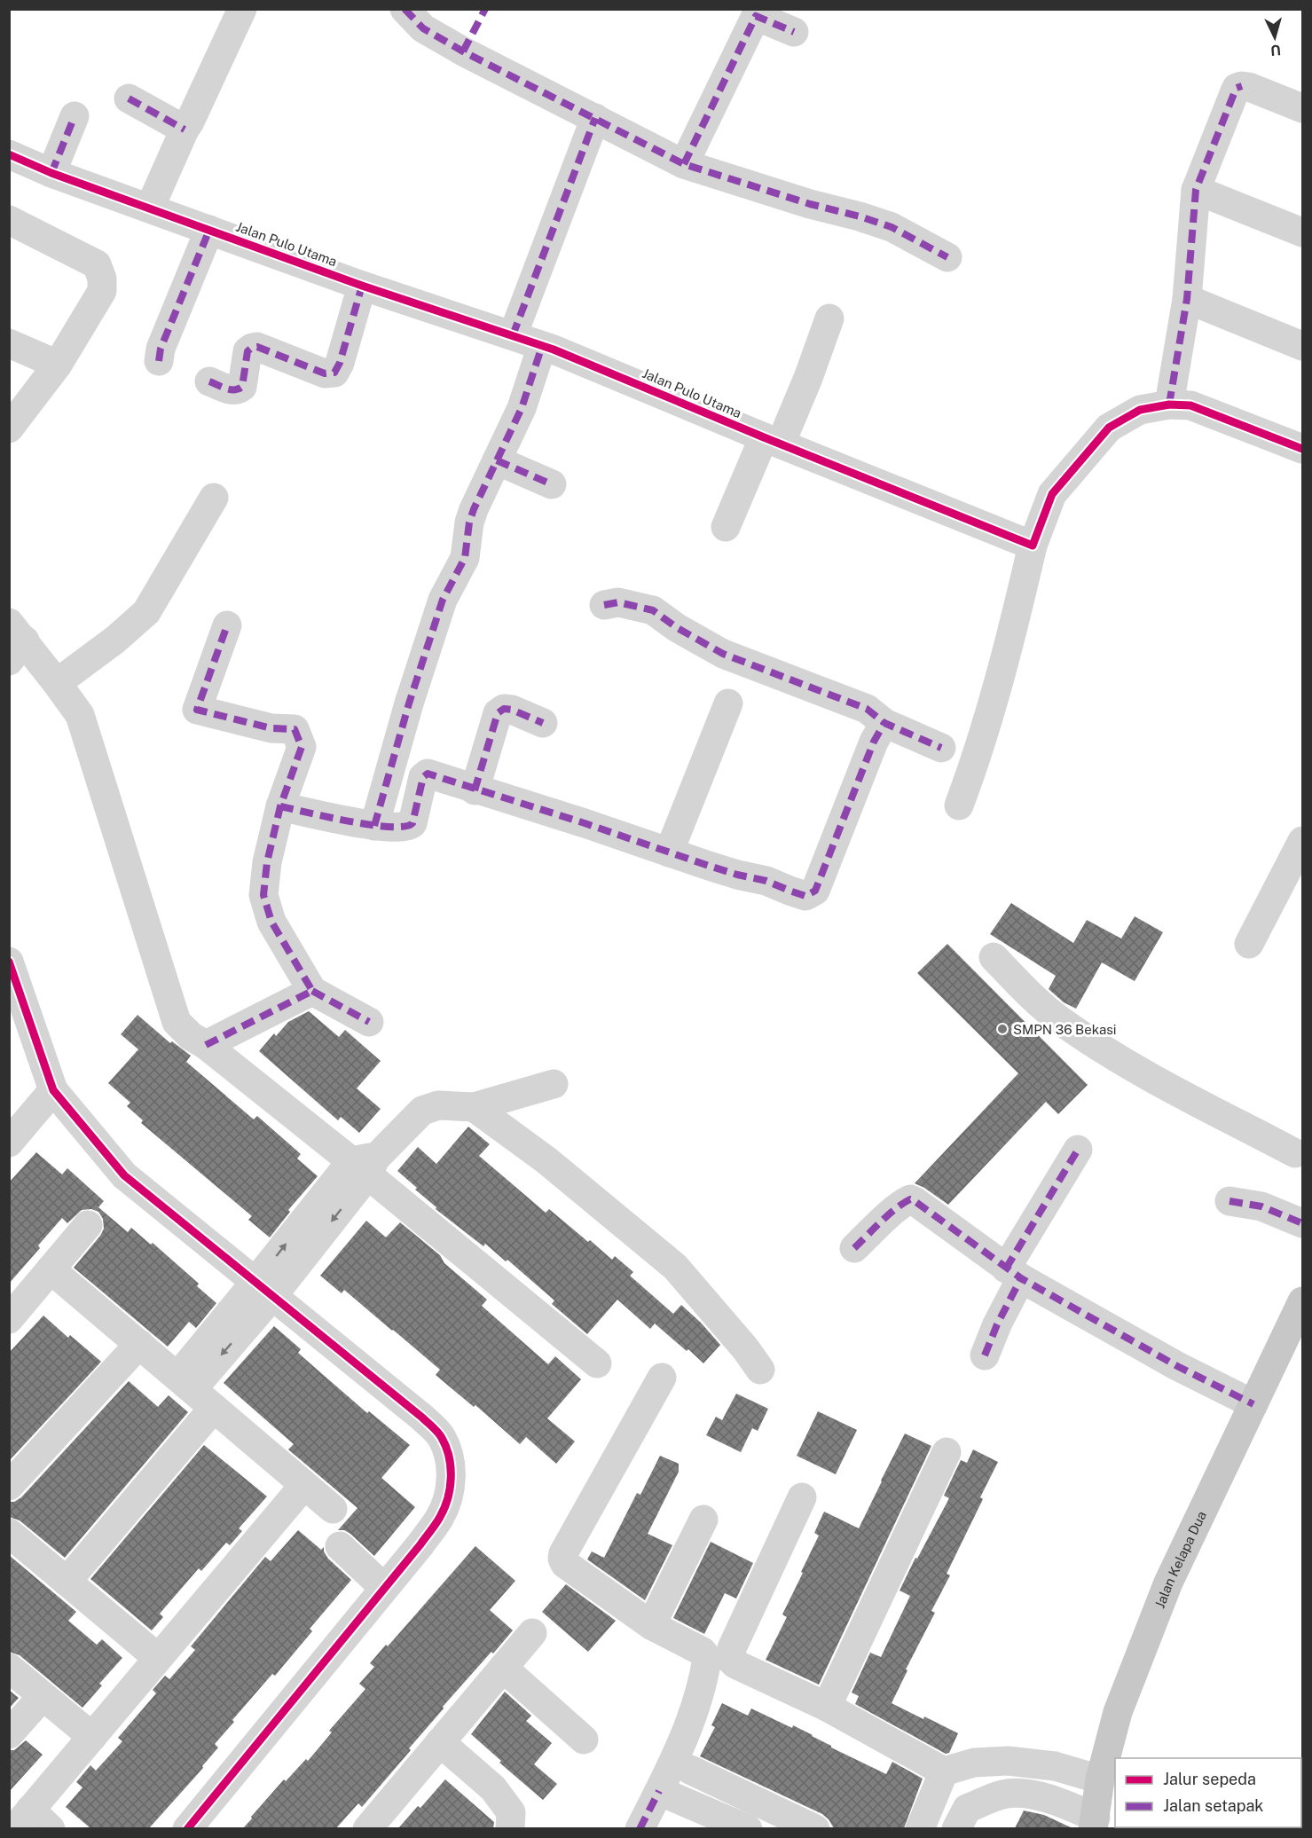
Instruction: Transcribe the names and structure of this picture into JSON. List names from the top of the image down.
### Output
{
  "streets": {
    "main road": ["Jalan Kelapa Dua"],
    "street": ["Jalan Pulo Utama"]
  },
  "places": ["SMPN 36 Bekasi"],
  "legend": ["Jalur sepeda", "Jalan setapak"],
  "north": "bottom"
}
